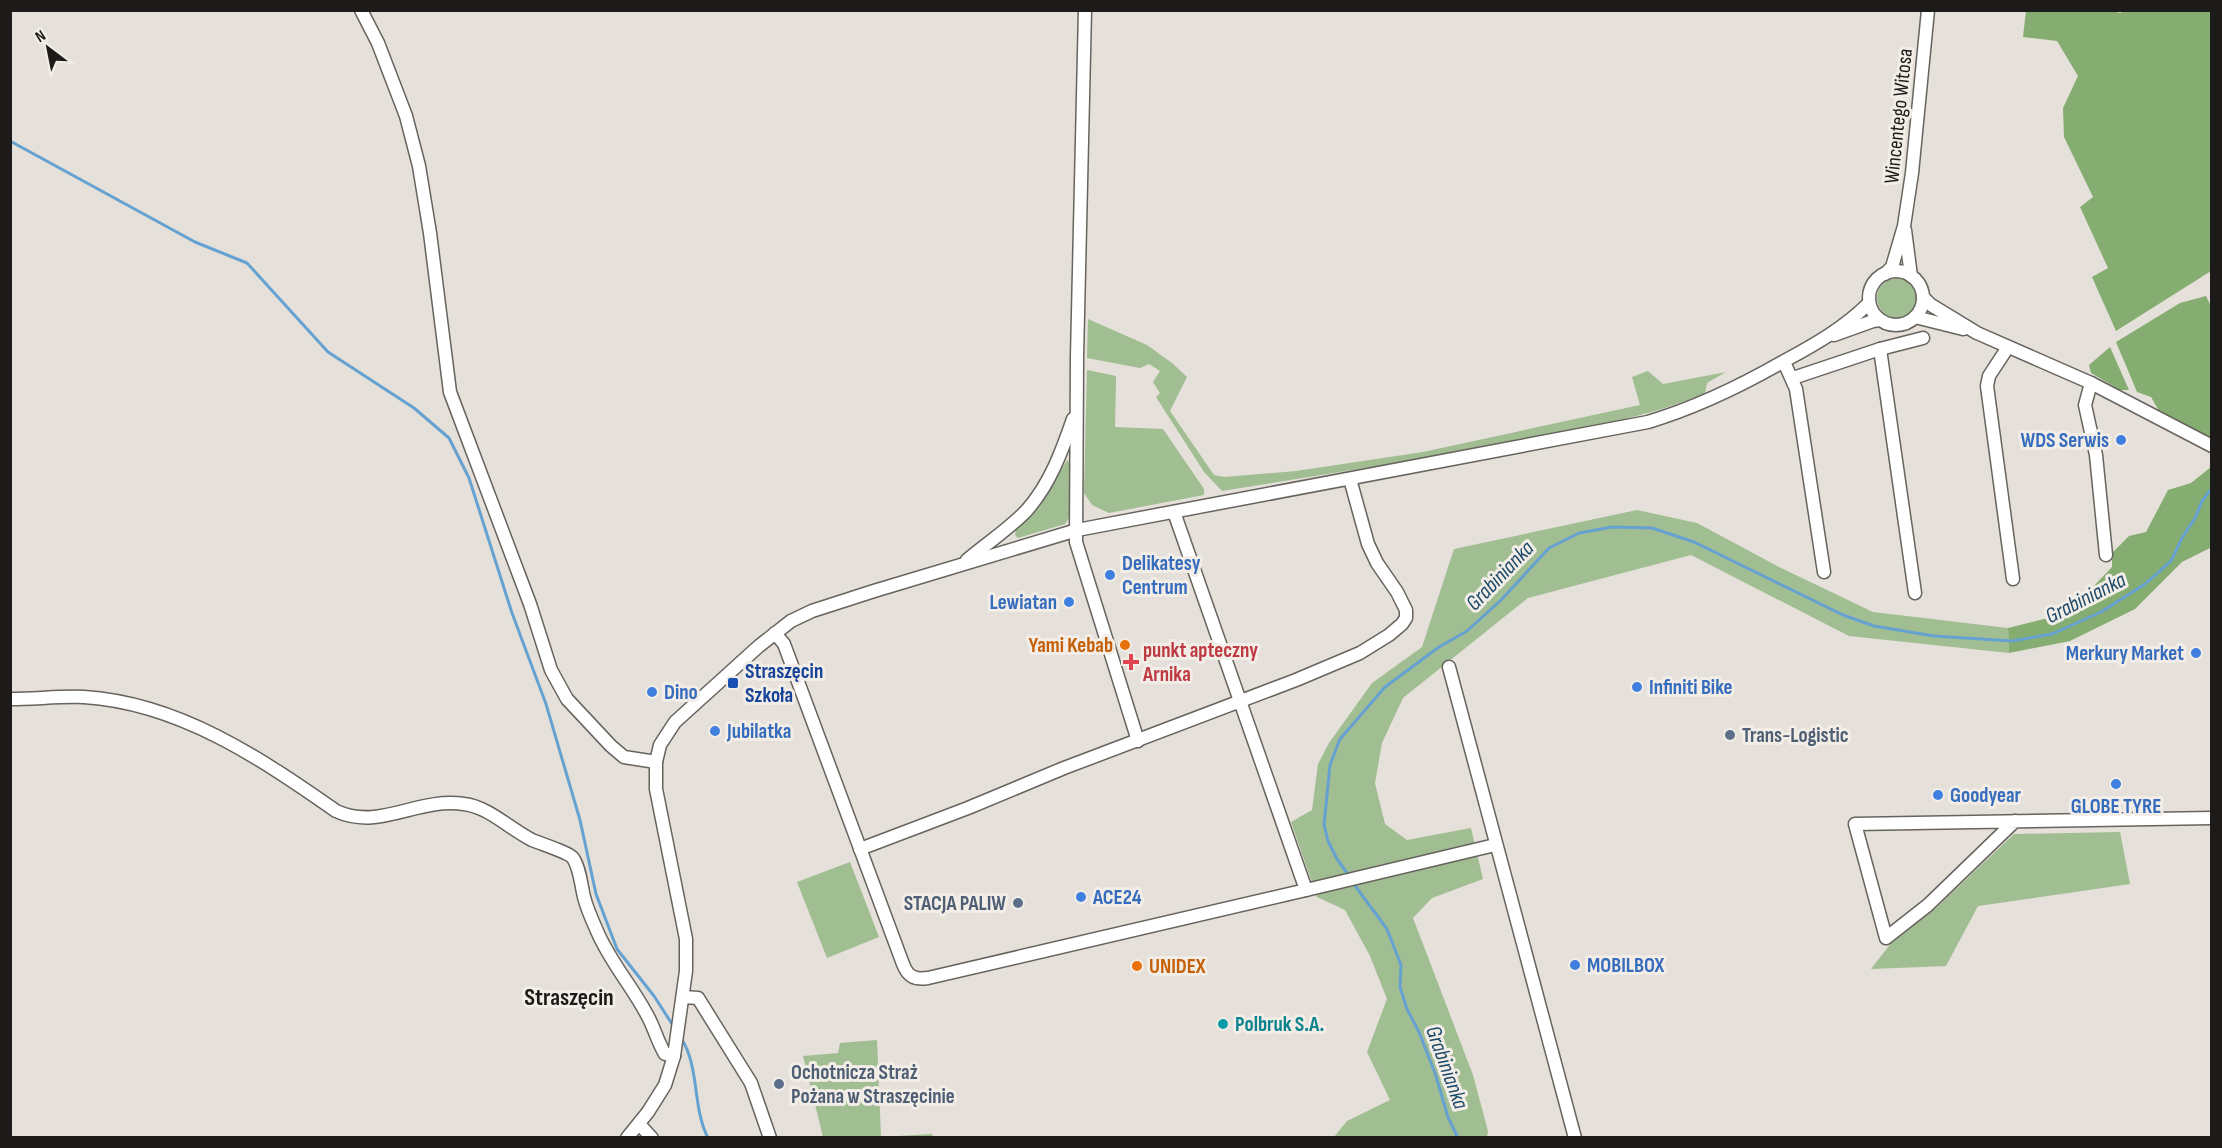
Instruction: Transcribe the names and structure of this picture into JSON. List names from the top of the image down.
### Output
{
  "streets": {
    "street": ["Wincentego Witosa"]
  },
  "districts": ["Straszęcin"],
  "water": ["Grabinianka"],
  "places": {
    "other": [
      "WDS Serwis",
      "Delikatesy Centrum",
      "Lewiatan",
      "Yami Kebab",
      "Merkury Market",
      "Infiniti Bike",
      "Dino",
      "Jubilatka",
      "Trans-Logistic",
      "GLOBE TYRE",
      "Goodyear",
      "ACE24",
      "STACJA PALIW",
      "MOBILBOX",
      "UNIDEX",
      "Polbruk S.A.",
      "Ochotnicza Straż Pożana w Straszęcinie"
    ],
    "health": ["punkt apteczny Arnika"],
    "transit": ["Straszęcin Szkoła"]
  },
  "north": "top left"
}
